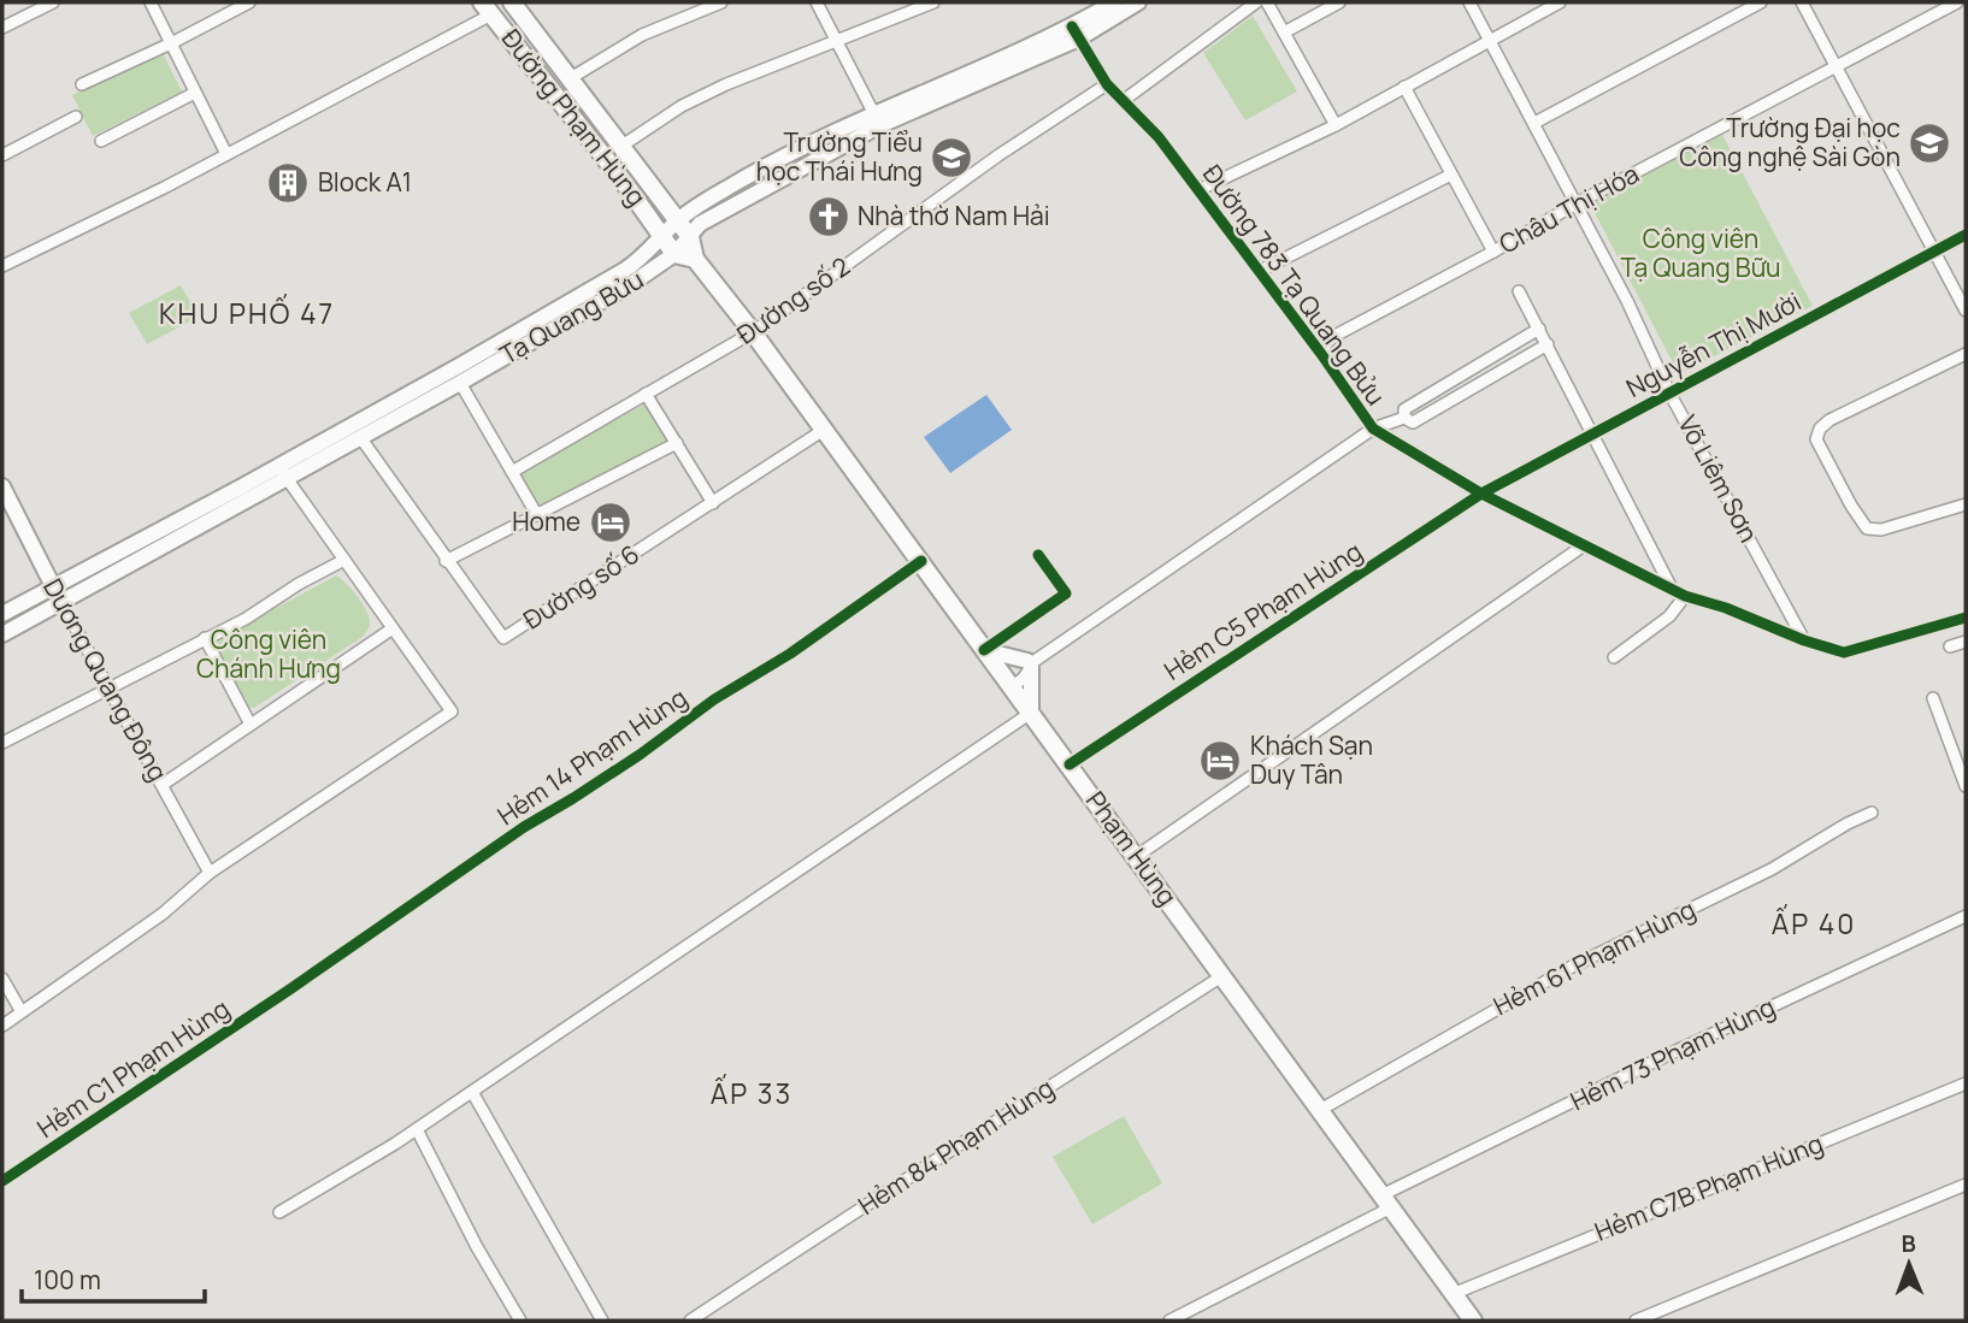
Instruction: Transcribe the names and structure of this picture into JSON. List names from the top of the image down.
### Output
{
  "streets": {
    "main road": [
      "Đường Phạm Hùng",
      "Tạ Quang Bửu",
      "Dương Quang Đông",
      "Phạm Hùng"
    ],
    "street": [
      "Châu Thị Hóa",
      "Đường 783 Tạ Quang Bửu",
      "Đường số 2",
      "Nguyễn Thị Mười",
      "Võ Liêm Sơn",
      "Đường số 6",
      "Hẻm C5 Phạm Hùng",
      "Hẻm 14 Phạm Hùng",
      "Hẻm 61 Phạm Hùng",
      "Hẻm 73 Phạm Hùng",
      "Hẻm C1 Phạm Hùng",
      "Hẻm 84 Phạm Hùng",
      "Hẻm C7B Phạm Hùng"
    ]
  },
  "crossings": [
    ["Đường Phạm Hùng", "Tạ Quang Bửu"],
    ["Đường Phạm Hùng", "Phạm Hùng"],
    ["Châu Thị Hóa", "Đường 783 Tạ Quang Bửu"],
    ["Châu Thị Hóa", "Võ Liêm Sơn"],
    ["Đường 783 Tạ Quang Bửu", "Đường số 2"],
    ["Đường 783 Tạ Quang Bửu", "Tạ Quang Bửu"],
    ["Đường 783 Tạ Quang Bửu", "Nguyễn Thị Mười"],
    ["Đường 783 Tạ Quang Bửu", "Võ Liêm Sơn"],
    ["Đường 783 Tạ Quang Bửu", "Hẻm C5 Phạm Hùng"],
    ["Đường số 2", "Phạm Hùng"],
    ["Tạ Quang Bửu", "Đường số 6"],
    ["Tạ Quang Bửu", "Dương Quang Đông"],
    ["Tạ Quang Bửu", "Phạm Hùng"],
    ["Nguyễn Thị Mười", "Võ Liêm Sơn"],
    ["Nguyễn Thị Mười", "Hẻm C5 Phạm Hùng"],
    ["Đường số 6", "Phạm Hùng"],
    ["Hẻm C5 Phạm Hùng", "Phạm Hùng"],
    ["Hẻm 14 Phạm Hùng", "Phạm Hùng"],
    ["Hẻm 14 Phạm Hùng", "Hẻm C1 Phạm Hùng"],
    ["Phạm Hùng", "Hẻm 61 Phạm Hùng"],
    ["Phạm Hùng", "Hẻm 73 Phạm Hùng"],
    ["Phạm Hùng", "Hẻm 84 Phạm Hùng"],
    ["Phạm Hùng", "Hẻm C7B Phạm Hùng"]
  ],
  "districts": ["KHU PHỐ 47", "ẤP 40", "ẤP 33"],
  "parks": ["Công viên Tạ Quang Bữu", "Công viên Chánh Hưng"],
  "places": {
    "school or university": ["Trường Đại học Công nghệ Sài Gòn", "Trường Tiểu học Thái Hưng"],
    "building": ["Block A1"],
    "church": ["Nhà thờ Nam Hải"],
    "hotel": ["Home", "Khách Sạn Duy Tân"]
  },
  "scale_bar": "100 m",
  "north": "top"
}
